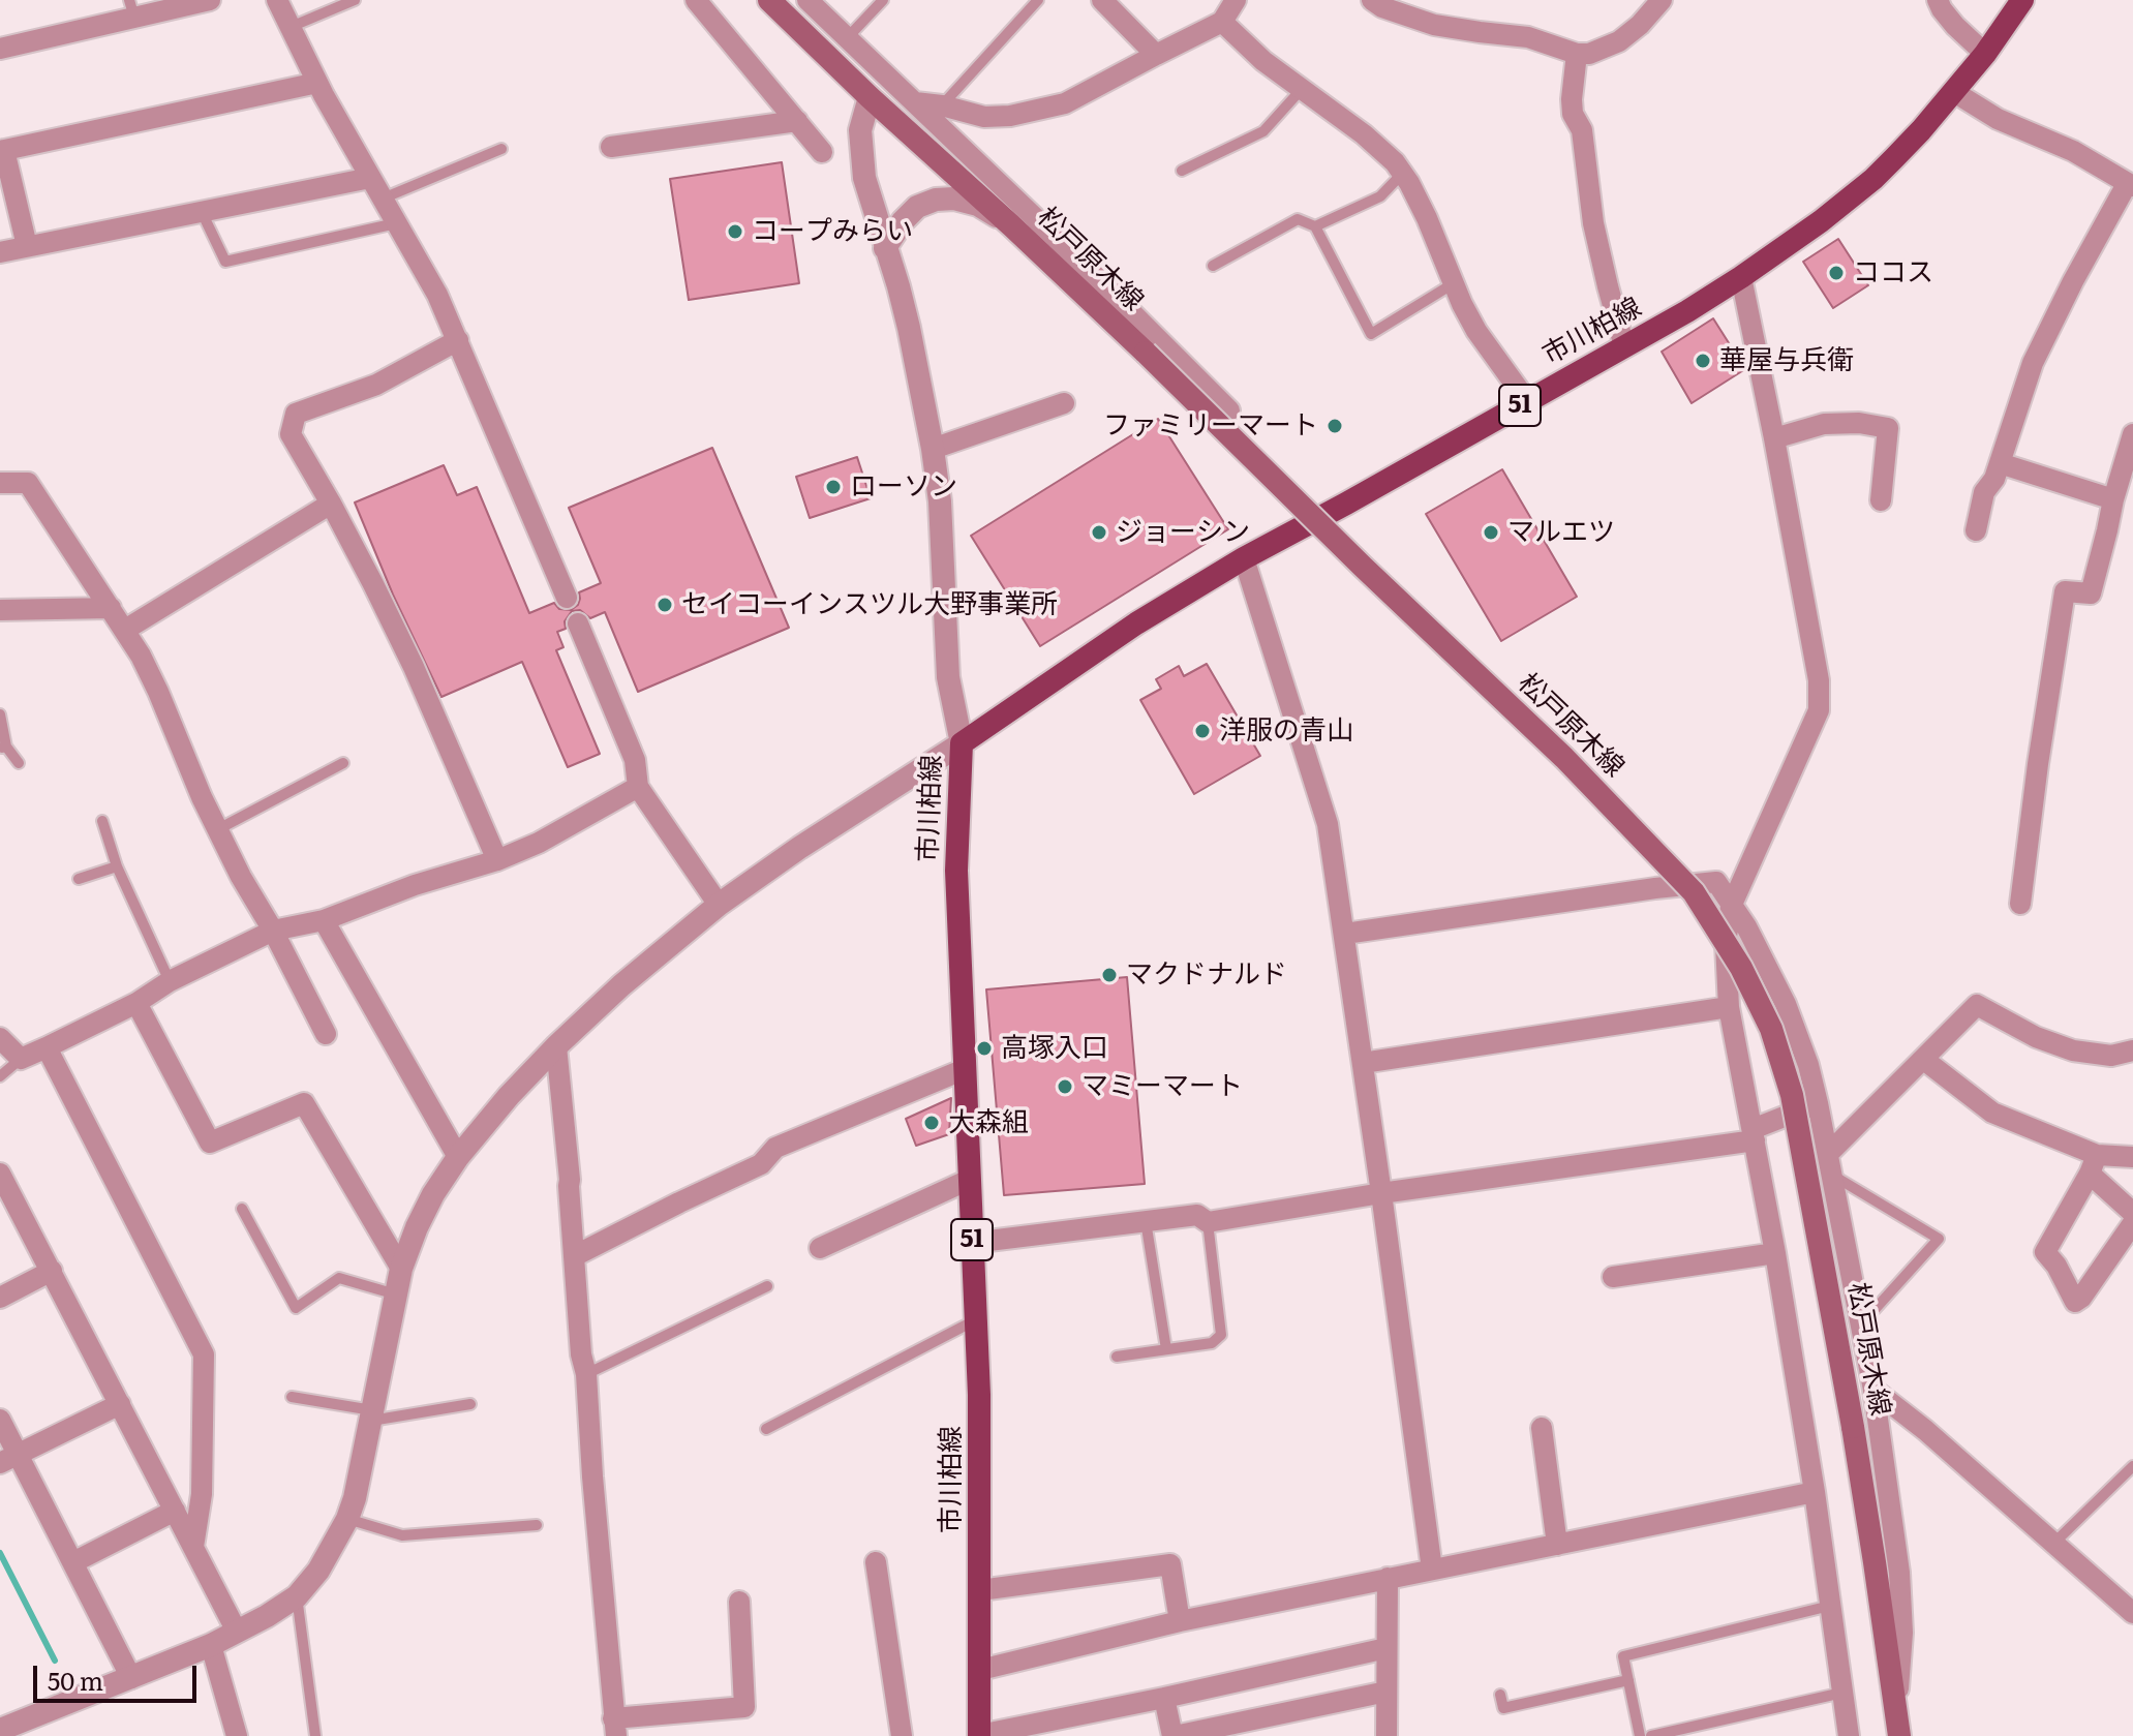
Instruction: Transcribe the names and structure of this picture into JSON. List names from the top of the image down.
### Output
{
  "streets": {
    "main road": ["松戸原木線", "市川柏線", "51"]
  },
  "places": [
    "コープみらい",
    "ココス",
    "華屋与兵衛",
    "ファミリーマート",
    "ローソン",
    "ジョーシン",
    "マルエツ",
    "セイコーインスツル大野事業所",
    "洋服の青山",
    "マクドナルド",
    "高塚入口",
    "マミーマート",
    "大森組"
  ],
  "scale_bar": "50 m"
}
